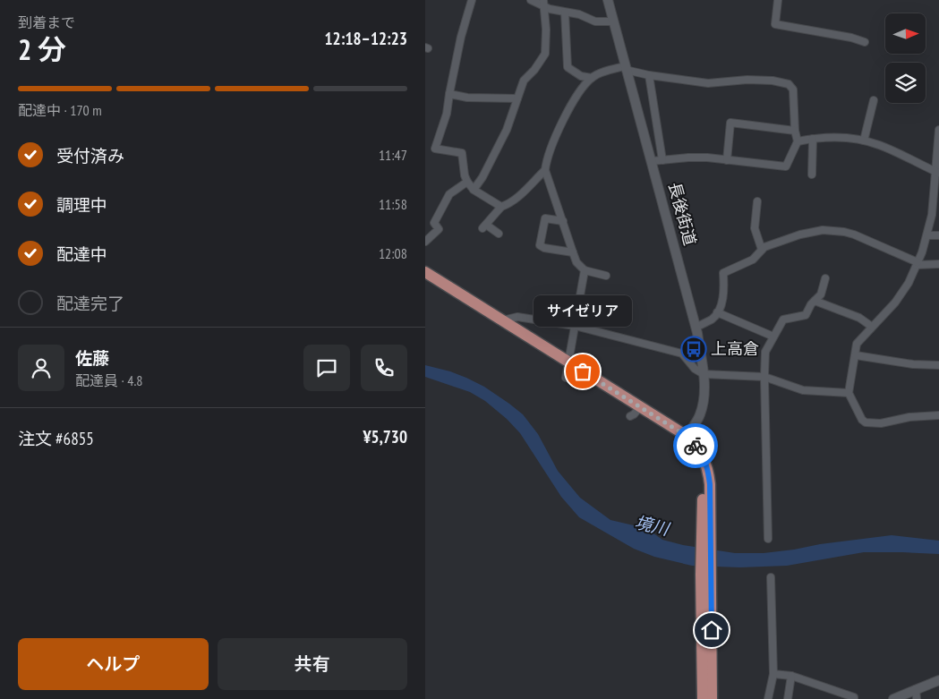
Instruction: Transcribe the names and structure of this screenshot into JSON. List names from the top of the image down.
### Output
{
  "streets": {
    "street": ["長後街道"]
  },
  "water": ["境川"],
  "places": {
    "bus stop": ["上高倉"],
    "other": ["サイゼリア"]
  },
  "north": "right",
  "page": {
    "heading": ["2 分", "到着まで", "12:18–12:23"],
    "panel": [
      "佐藤",
      "配達員 · 4.8",
      "注文 #6855",
      "¥5,730"
    ],
    "bar": "配達中 · 170 m",
    "list": [
      ["受付済み", "11:47"],
      ["調理中", "11:58"],
      ["配達中", "12:08"],
      "配達完了"
    ],
    "bubble": "サイゼリア",
    "buttons": ["ヘルプ", "共有"]
  }
}
